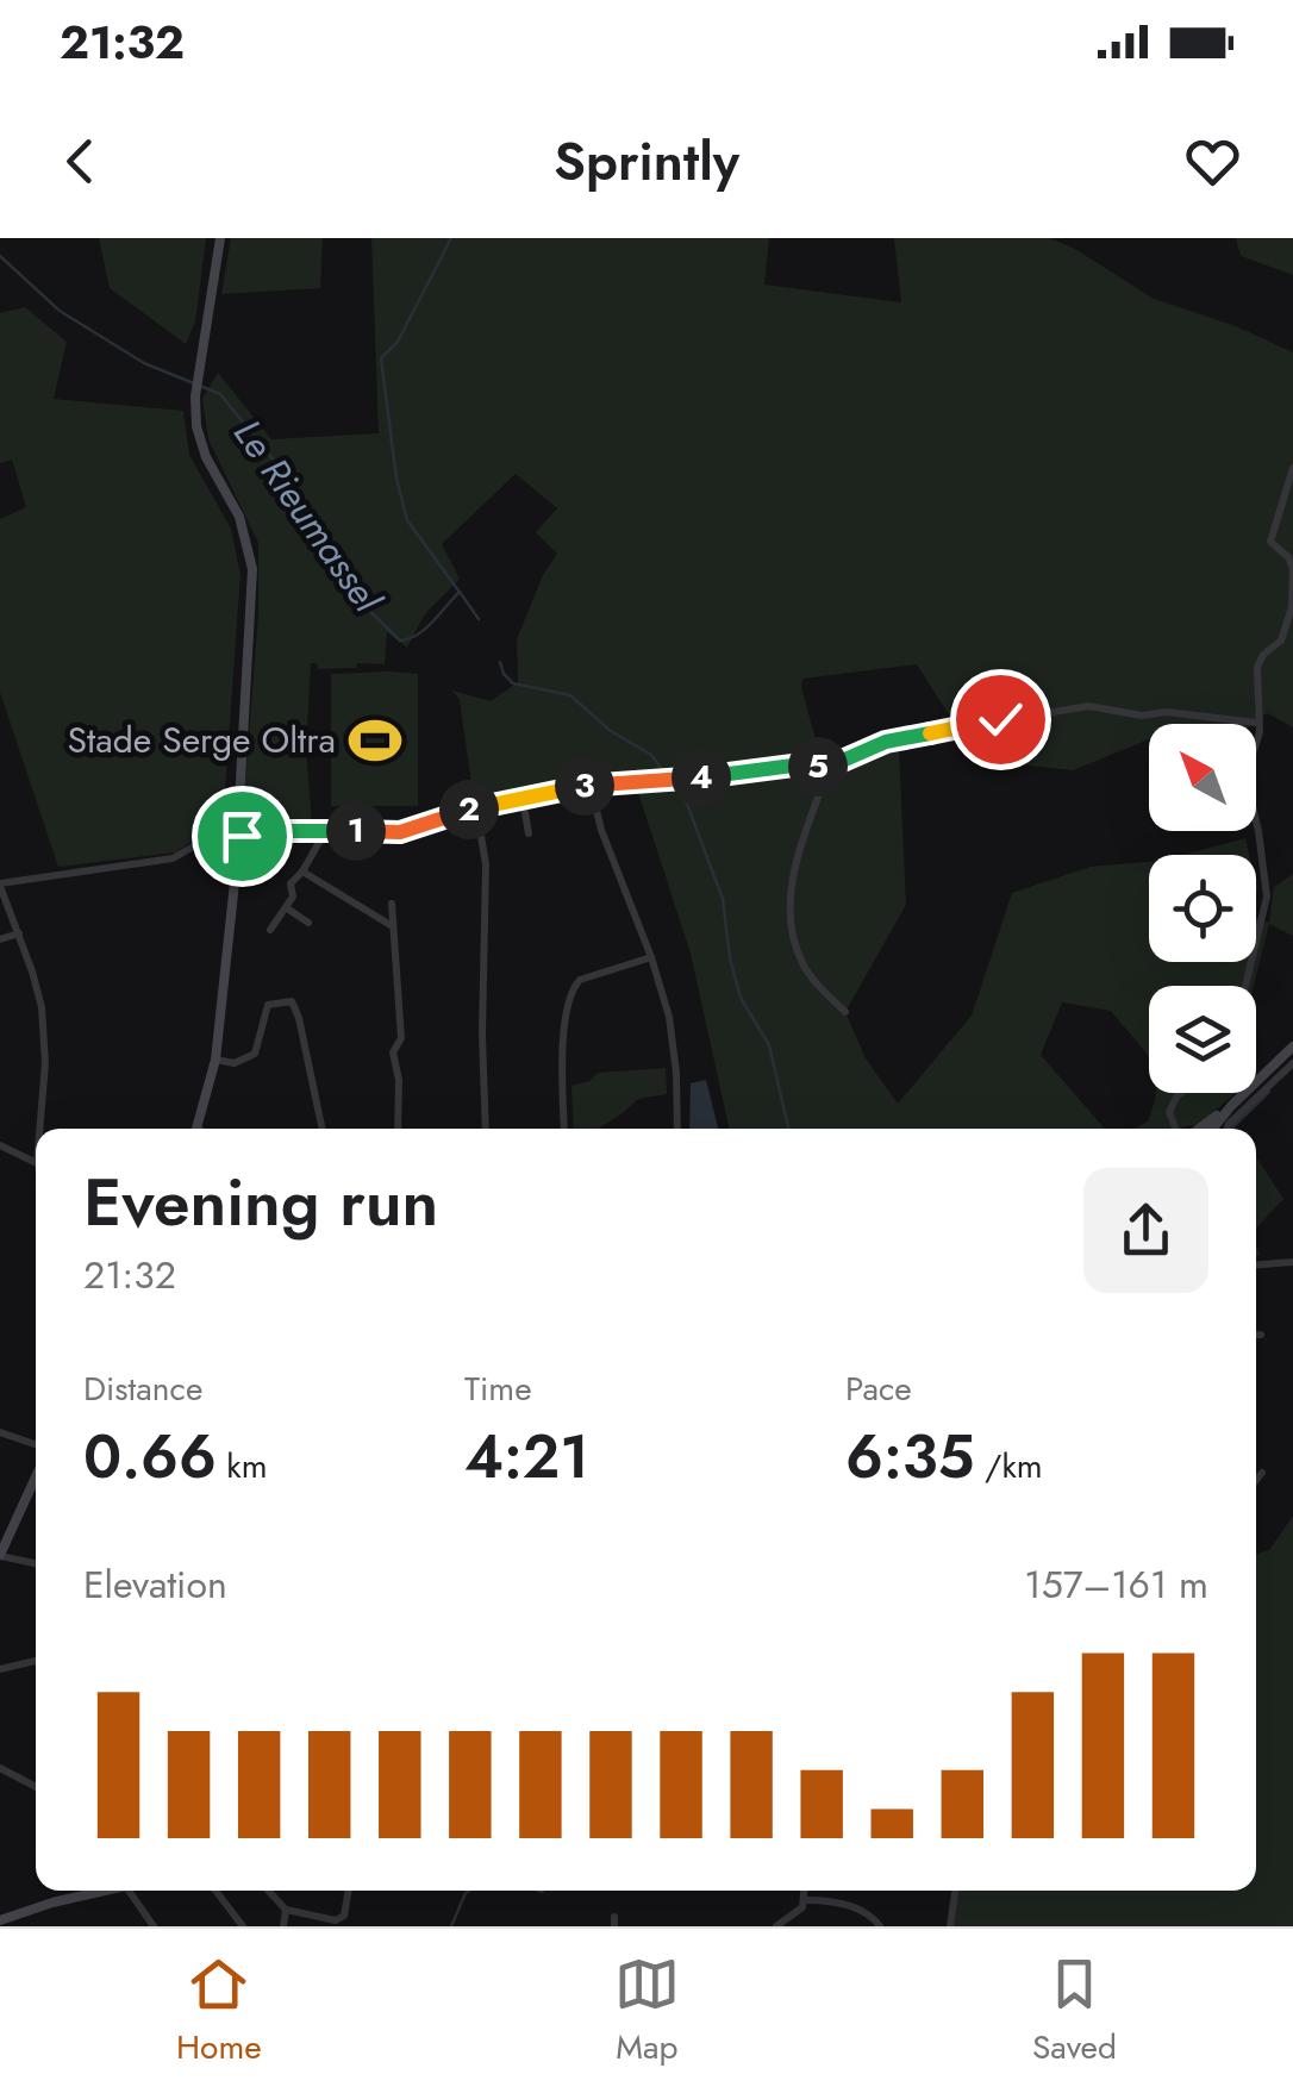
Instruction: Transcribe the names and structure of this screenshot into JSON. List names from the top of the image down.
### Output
{
  "water": ["Le Rieumassel"],
  "places": {
    "sports": ["Stade Serge Oltra"]
  },
  "north": "top left",
  "page": {
    "status": "21:32",
    "header": "Sprintly",
    "pins": [
      "5",
      "4",
      "3",
      "2",
      "1"
    ],
    "heading": ["Evening run", "21:32"],
    "stats": [
      ["Distance", "0.66 km"],
      ["Time", "4:21"],
      ["Pace", "6:35 /km"]
    ],
    "chart": ["Elevation", "157–161 m"],
    "tabs": ["Home", "Map", "Saved"]
  }
}
